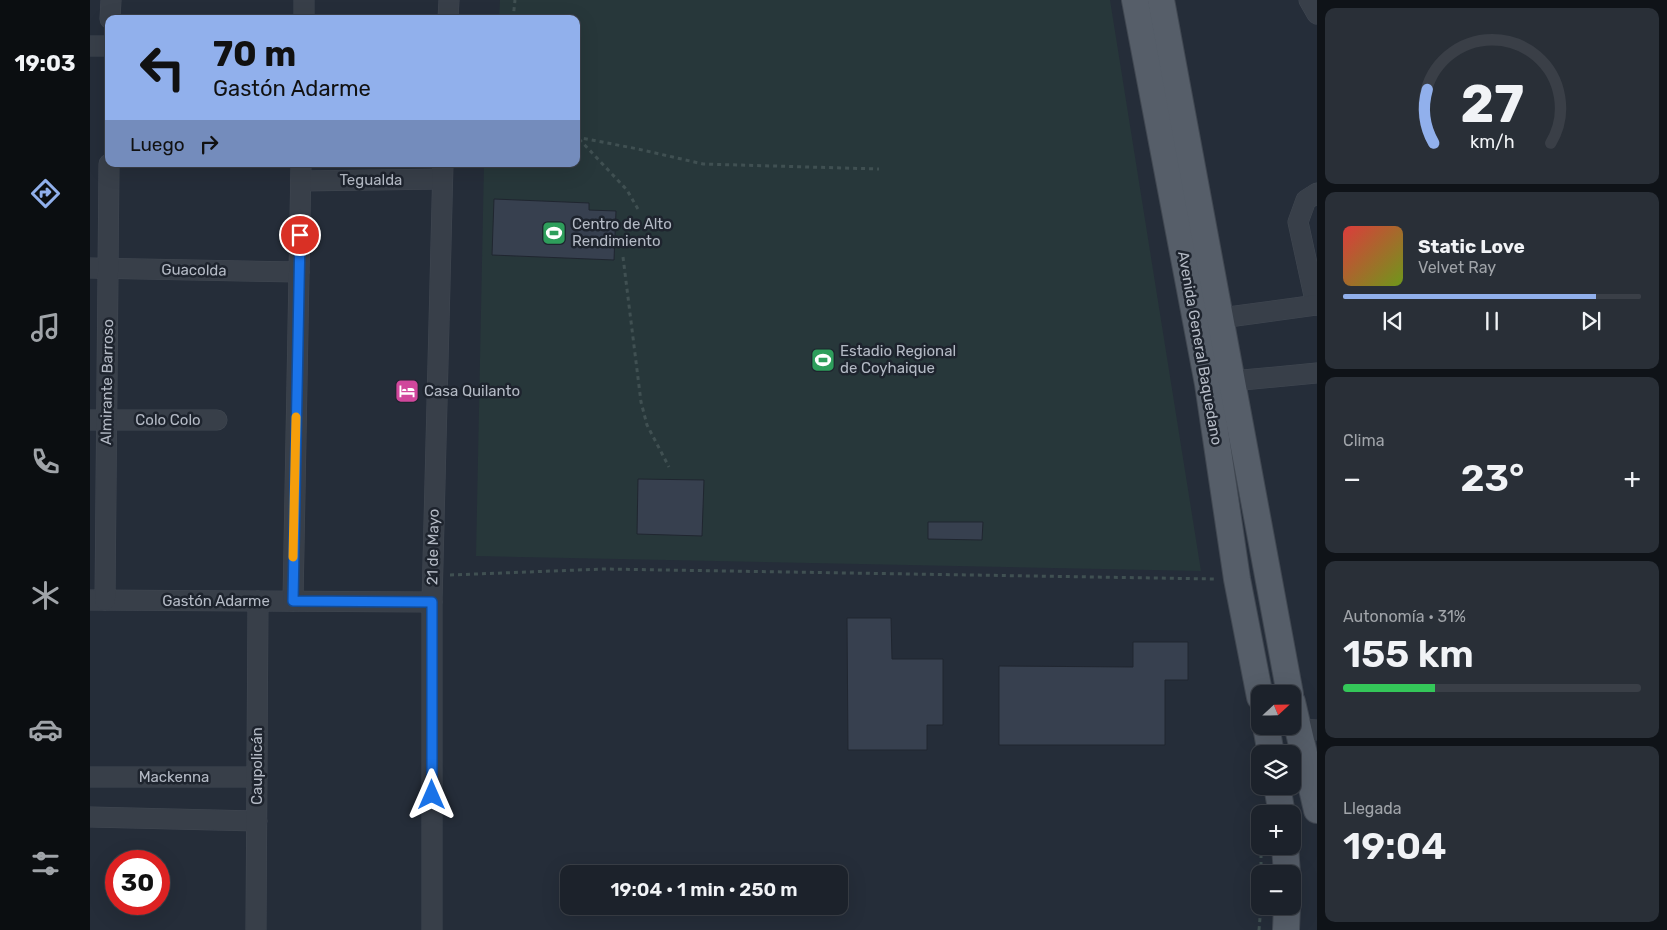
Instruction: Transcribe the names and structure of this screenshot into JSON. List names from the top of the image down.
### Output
{
  "streets": {
    "main road": ["Avenida General Baquedano"],
    "street": [
      "Tegualda",
      "Guacolda",
      "Almirante Barroso",
      "Colo Colo",
      "21 de Mayo",
      "Gastón Adarme",
      "Caupolicán",
      "Mackenna"
    ]
  },
  "crossings": [
    ["Tegualda", "21 de Mayo"],
    ["Guacolda", "Almirante Barroso"],
    ["Almirante Barroso", "Colo Colo"],
    ["Almirante Barroso", "Gastón Adarme"],
    ["21 de Mayo", "Gastón Adarme"],
    ["Gastón Adarme", "Caupolicán"],
    ["Caupolicán", "Mackenna"]
  ],
  "places": {
    "sports": ["Centro de Alto Rendimiento", "Estadio Regional de Coyhaique"],
    "hotel": ["Casa Quilanto"]
  },
  "north": "right",
  "page": {
    "tabs": "19:03",
    "turn": ["70 m", "Gastón Adarme"],
    "then": "Luego",
    "song": ["Static Love", "Velvet Ray"],
    "tile": [
      "Clima",
      ["Autonomía · 31%", "155 km"],
      ["Llegada", "19:04"]
    ],
    "heat": ["−", "23°", "+"],
    "map_buttons": ["+", "−"],
    "limit": "30",
    "trip": "19:04 · 1 min · 250 m",
    "gauge": ["27", "km/h"]
  }
}
